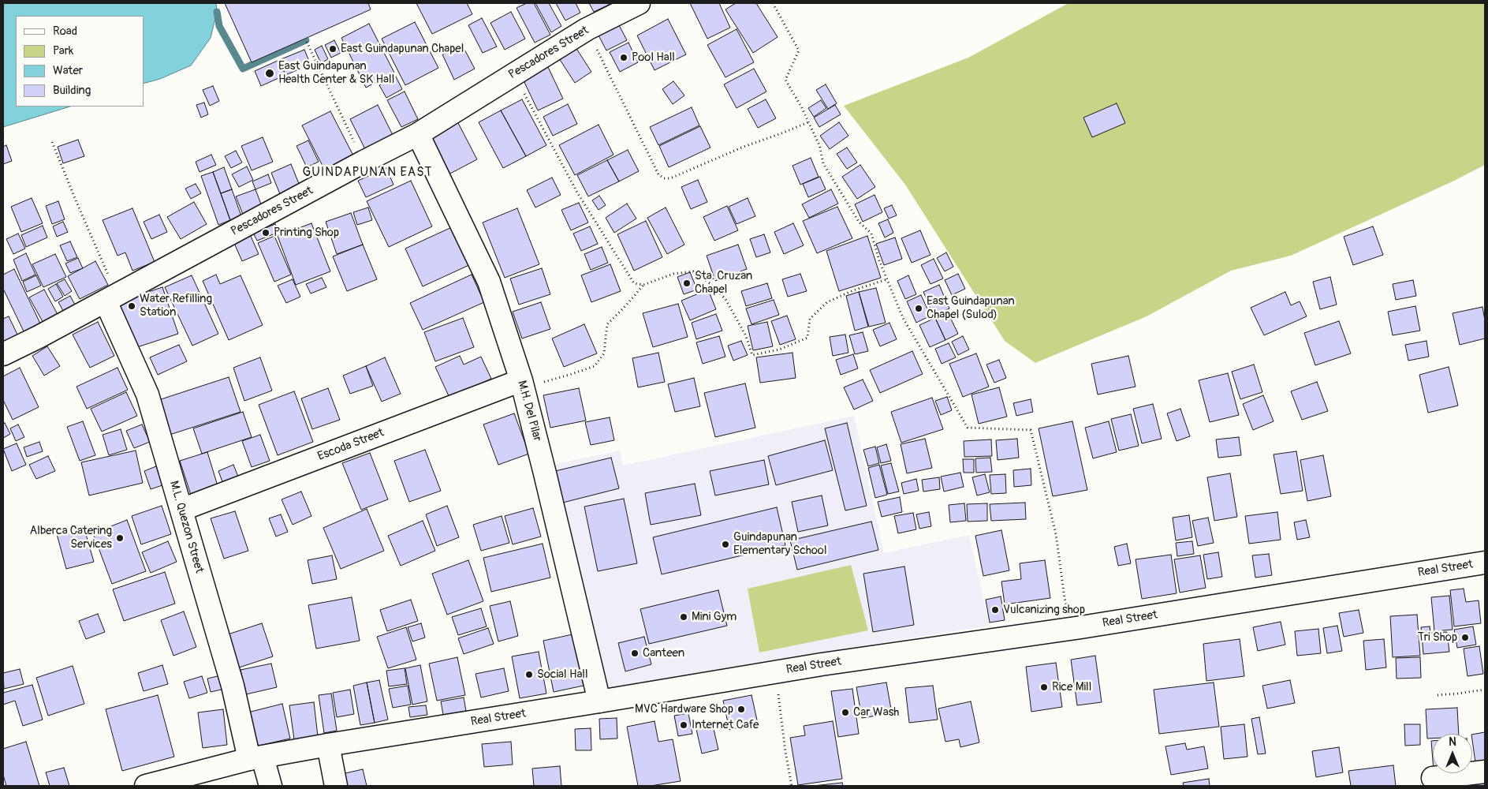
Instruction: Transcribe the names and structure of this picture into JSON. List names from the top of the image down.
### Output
{
  "streets": {
    "street": [
      "Pescadores Street",
      "M.H. Del Pilar",
      "Escoda Street",
      "M.L. Quezon Street",
      "Real Street"
    ]
  },
  "crossings": [
    ["Pescadores Street", "M.H. Del Pilar"],
    ["Pescadores Street", "M.L. Quezon Street"],
    ["M.H. Del Pilar", "Escoda Street"],
    ["M.H. Del Pilar", "Real Street"],
    ["Escoda Street", "M.L. Quezon Street"],
    ["M.L. Quezon Street", "Real Street"]
  ],
  "districts": ["GUINDAPUNAN EAST"],
  "places": [
    "East Guindapunan Chapel",
    "Pool Hall",
    "East Guindapunan Health Center & SK Hall",
    "Printing Shop",
    "Sta. Cruzan Chapel",
    "Water Refilling Station",
    "East Guindapunan Chapel (Sulod)",
    "Alberca Catering Services",
    "Guindapunan Elementary School",
    "Vulcanizing shop",
    "Mini Gym",
    "Tri Shop",
    "Canteen",
    "Social Hall",
    "Rice Mill",
    "MVC Hardware Shop",
    "Car Wash",
    "Internet Cafe"
  ],
  "legend": [
    "Road",
    "Park",
    "Water",
    "Building"
  ],
  "north": "top"
}
